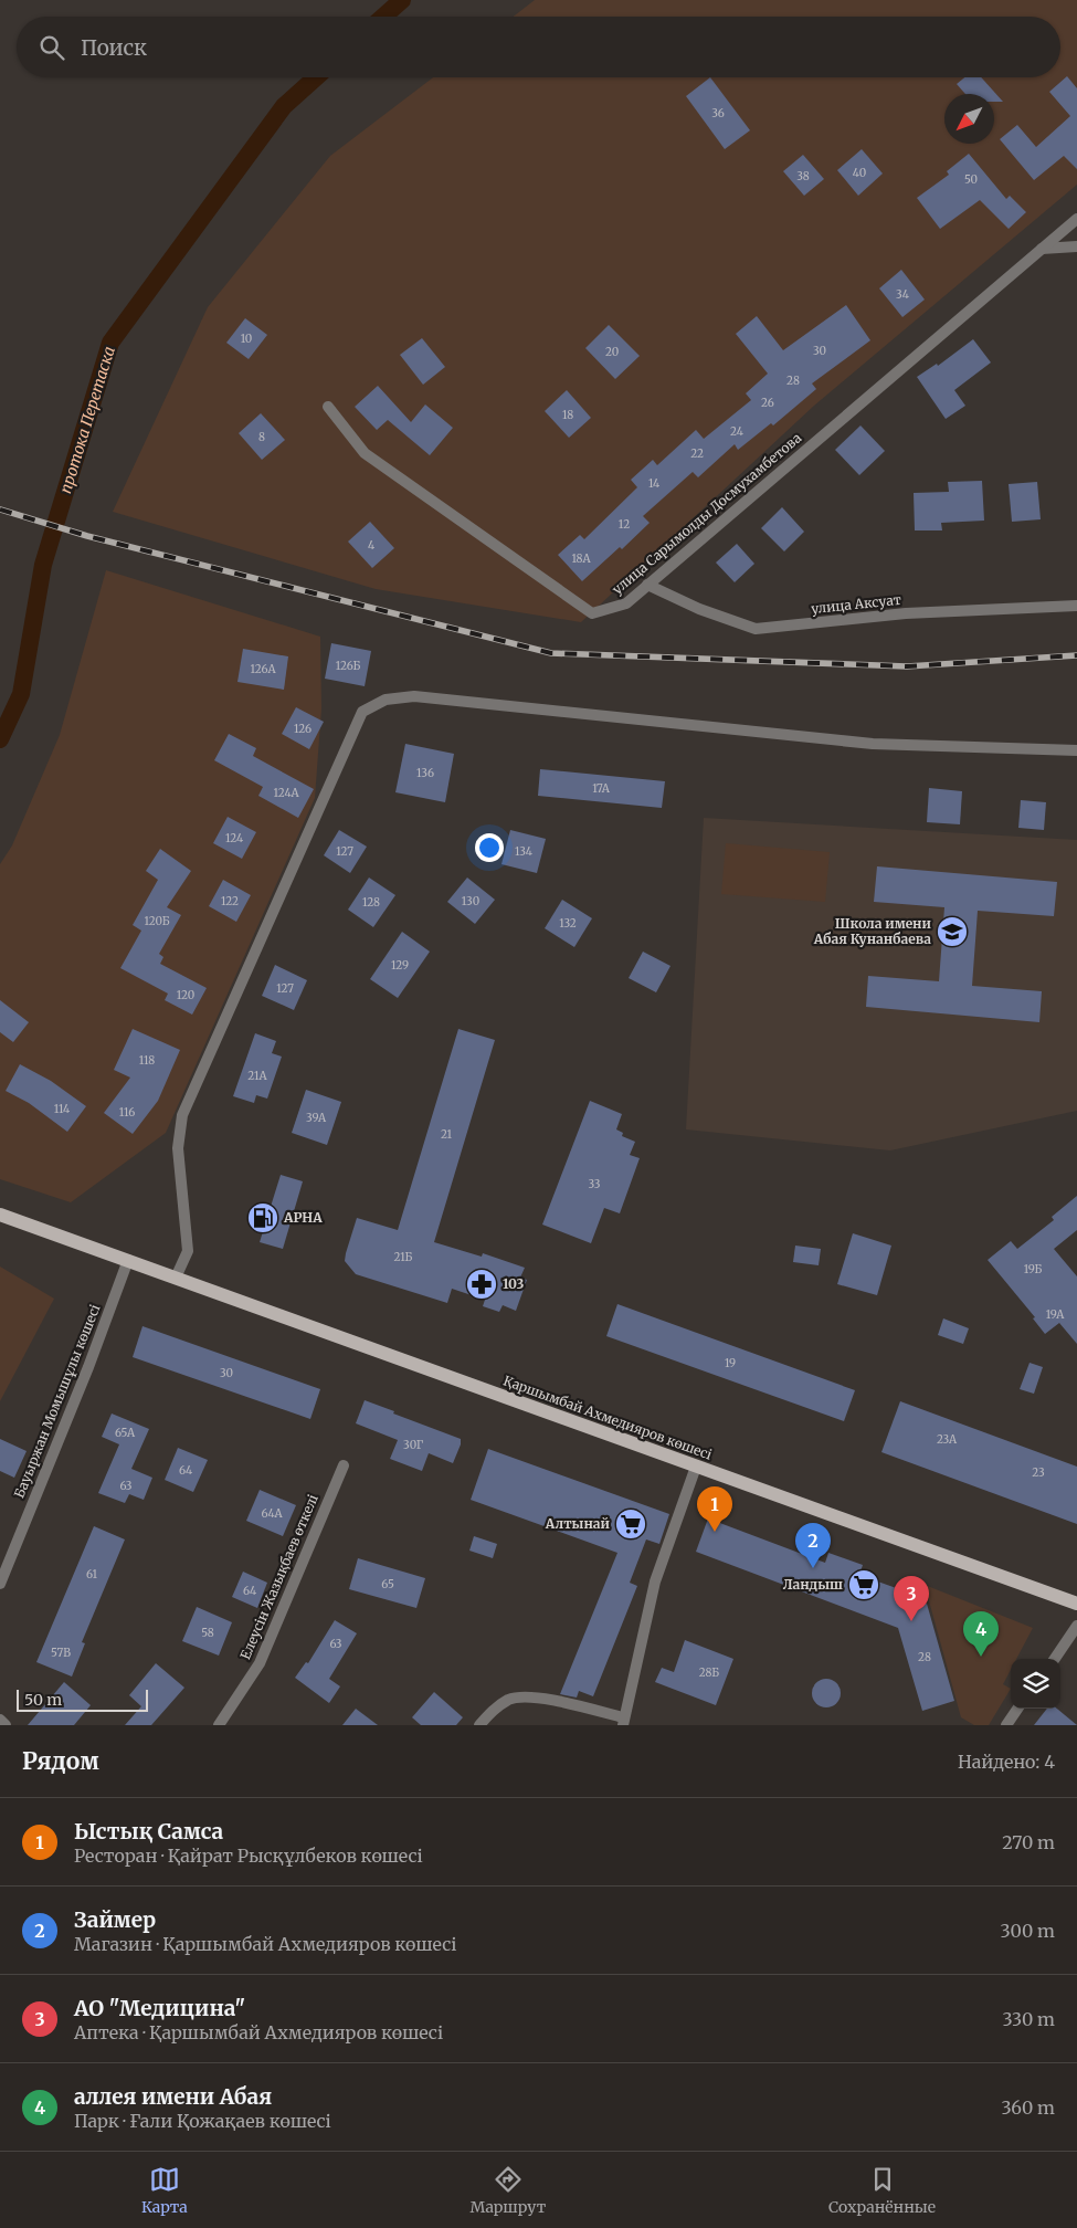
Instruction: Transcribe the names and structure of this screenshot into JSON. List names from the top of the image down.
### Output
{
  "streets": {
    "main road": ["Қаршымбай Ахмедияров көшесі"],
    "street": [
      "улица Сарымолды Досмухамбетова",
      "улица Аксуат",
      "Бауыржан Момышұлы көшесі",
      "Елеусін Жазықбаев өткелі"
    ]
  },
  "crossings": [
    ["улица Сарымолды Досмухамбетова", "улица Аксуат"],
    ["Бауыржан Момышұлы көшесі", "Қаршымбай Ахмедияров көшесі"]
  ],
  "water": ["протока Перетаска"],
  "places": {
    "school or university": ["Школа имени Абая Кунанбаева"],
    "fuel station": ["АРНА"],
    "pharmacy": ["103"],
    "supermarket": ["Алтынай", "Ландыш"]
  },
  "house_numbers": [
    "36",
    "40",
    "38",
    "50",
    "34",
    "10",
    "30",
    "20",
    "28",
    "26",
    "18",
    "24",
    "8",
    "22",
    "14",
    "12",
    "4",
    "18А",
    "126Б",
    "126А",
    "126",
    "136",
    "17А",
    "124А",
    "124",
    "127",
    "134",
    "122",
    "130",
    "128",
    "120Б",
    "132",
    "129",
    "127",
    "120",
    "118",
    "21А",
    "114",
    "116",
    "39А",
    "21",
    "33",
    "21Б",
    "19Б",
    "19А",
    "19",
    "30",
    "65А",
    "23А",
    "30Г",
    "64",
    "23",
    "63",
    "64А",
    "61",
    "65",
    "64",
    "58",
    "63",
    "57В",
    "28",
    "28Б"
  ],
  "scale_bar": "50 m",
  "north": "bottom left",
  "page": {
    "search": "Поиск",
    "pins": [
      "1",
      "2",
      "3",
      "4"
    ],
    "scale": "50 m",
    "heading": ["Рядом", "Найдено: 4"],
    "list": [
      {
        "mark": "1",
        "name": "Ыстық Самса",
        "note": "Ресторан · Қайрат Рысқұлбеков көшесі",
        "value": "270 m"
      },
      {
        "mark": "2",
        "name": "Займер",
        "note": "Магазин · Қаршымбай Ахмедияров көшесі",
        "value": "300 m"
      },
      {
        "mark": "3",
        "name": "АО \"Медицина\"",
        "note": "Аптека · Қаршымбай Ахмедияров көшесі",
        "value": "330 m"
      },
      {
        "mark": "4",
        "name": "аллея имени Абая",
        "note": "Парк · Ғали Қожақаев көшесі",
        "value": "360 m"
      }
    ],
    "nav": ["Карта", "Маршрут", "Сохранённые"]
  }
}
